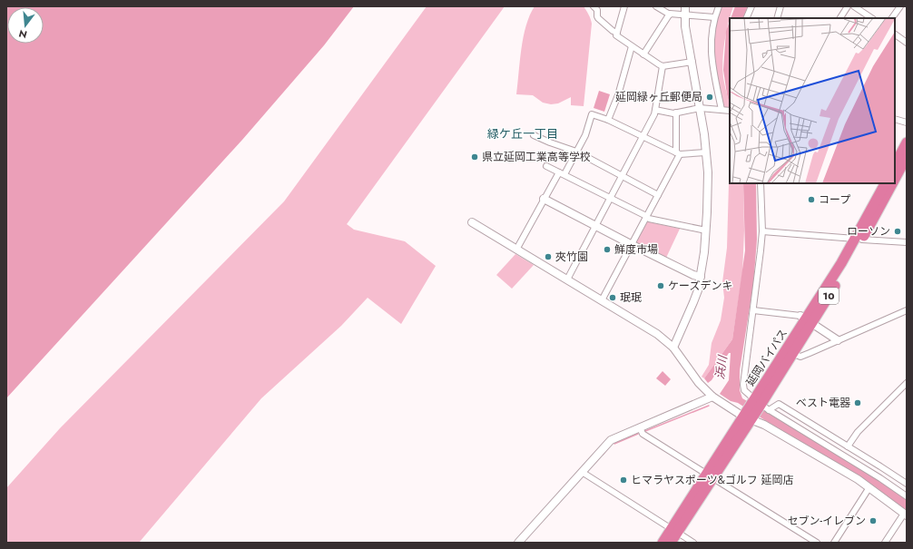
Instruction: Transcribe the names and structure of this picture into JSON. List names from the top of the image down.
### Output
{
  "streets": {
    "highway": ["10", "延岡バイパス"]
  },
  "districts": ["緑ケ丘一丁目"],
  "water": ["浜川"],
  "places": [
    "延岡緑ヶ丘郵便局",
    "県立延岡工業高等学校",
    "コープ",
    "ローソン",
    "鮮度市場",
    "夾竹園",
    "ケーズデンキ",
    "珉珉",
    "ベスト電器",
    "ヒマラヤスポーツ&ゴルフ 延岡店",
    "セブン-イレブン"
  ],
  "north": "bottom"
}
